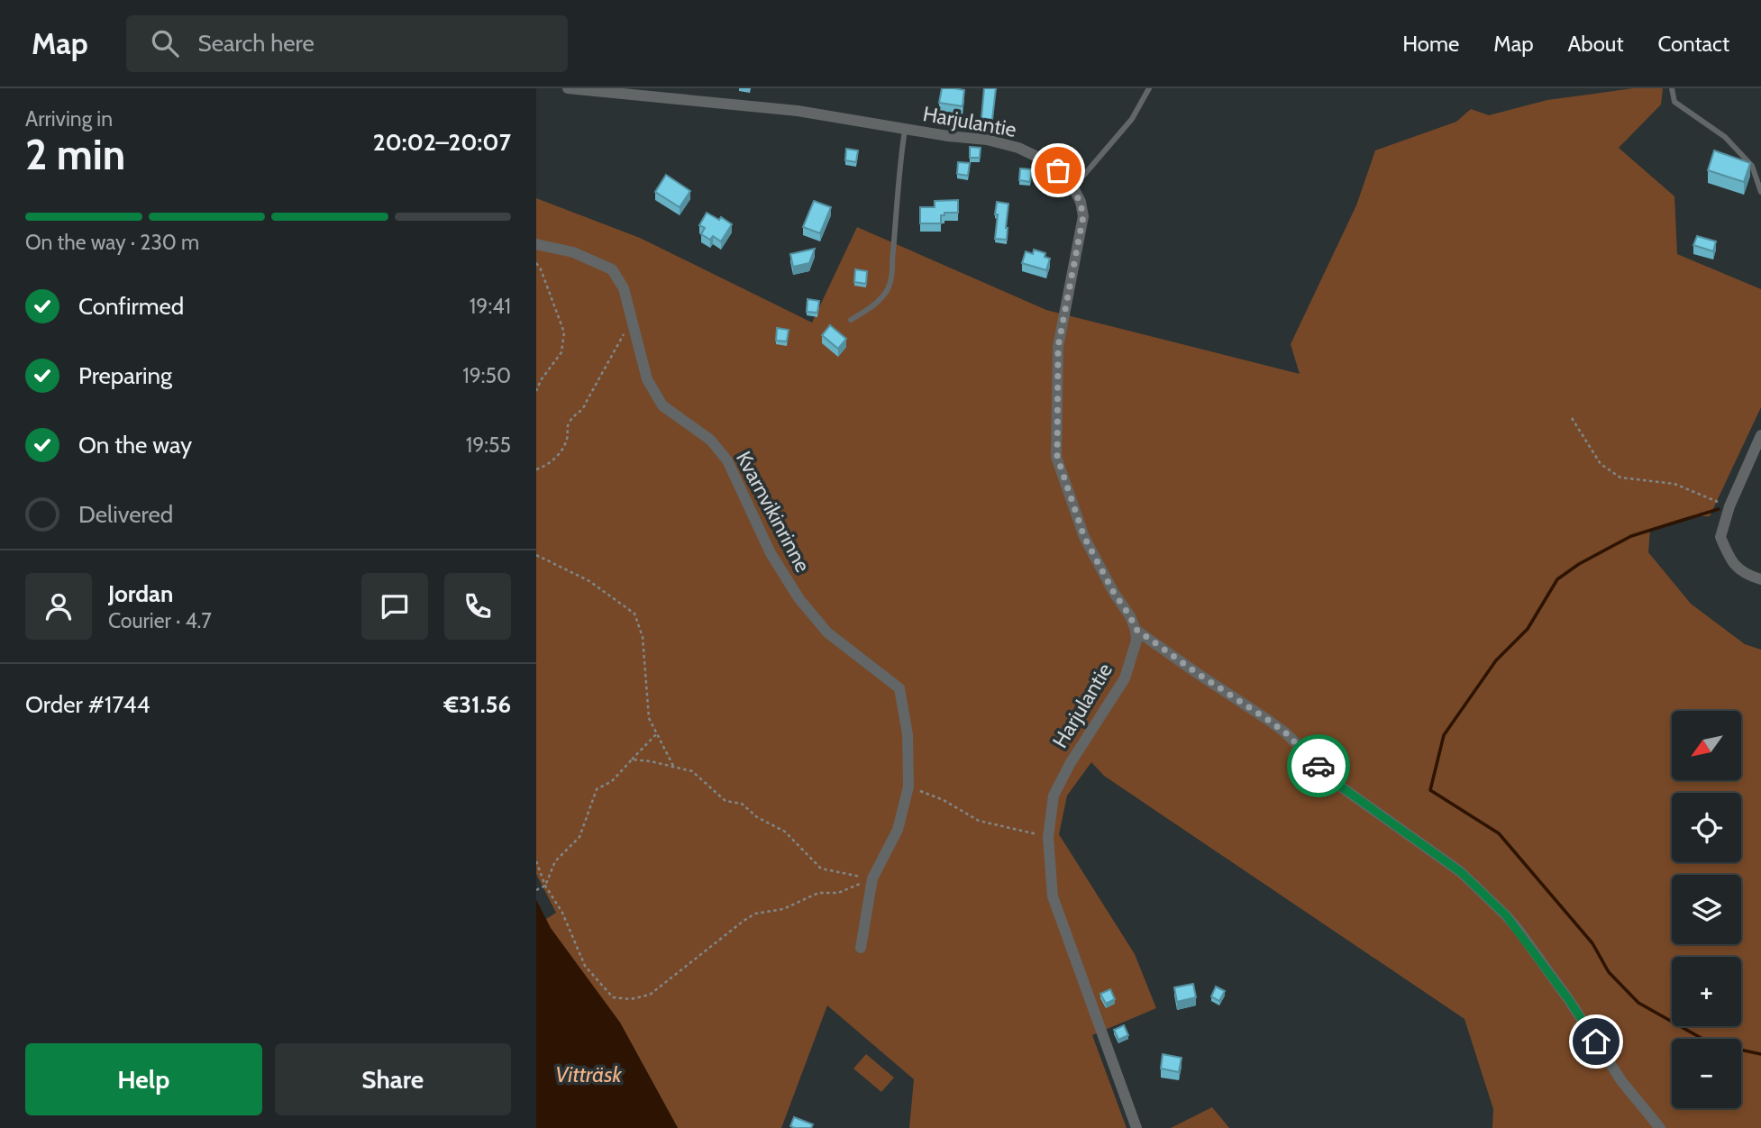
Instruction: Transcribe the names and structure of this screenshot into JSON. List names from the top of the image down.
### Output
{
  "streets": {
    "street": ["Harjulantie", "Kvarnvikinrinne"]
  },
  "water": ["Vitträsk"],
  "north": "bottom left",
  "page": {
    "header": "Map",
    "search": "Search here",
    "nav": [
      "Home",
      "Map",
      "About",
      "Contact"
    ],
    "heading": ["2 min", "Arriving in", "20:02–20:07"],
    "panel": [
      "Jordan",
      "Courier · 4.7",
      "Order #1744",
      "€31.56"
    ],
    "bar": "On the way · 230 m",
    "list": [
      ["Confirmed", "19:41"],
      ["Preparing", "19:50"],
      ["On the way", "19:55"],
      "Delivered"
    ],
    "map_buttons": ["+", "−"],
    "buttons": ["Help", "Share"]
  }
}
